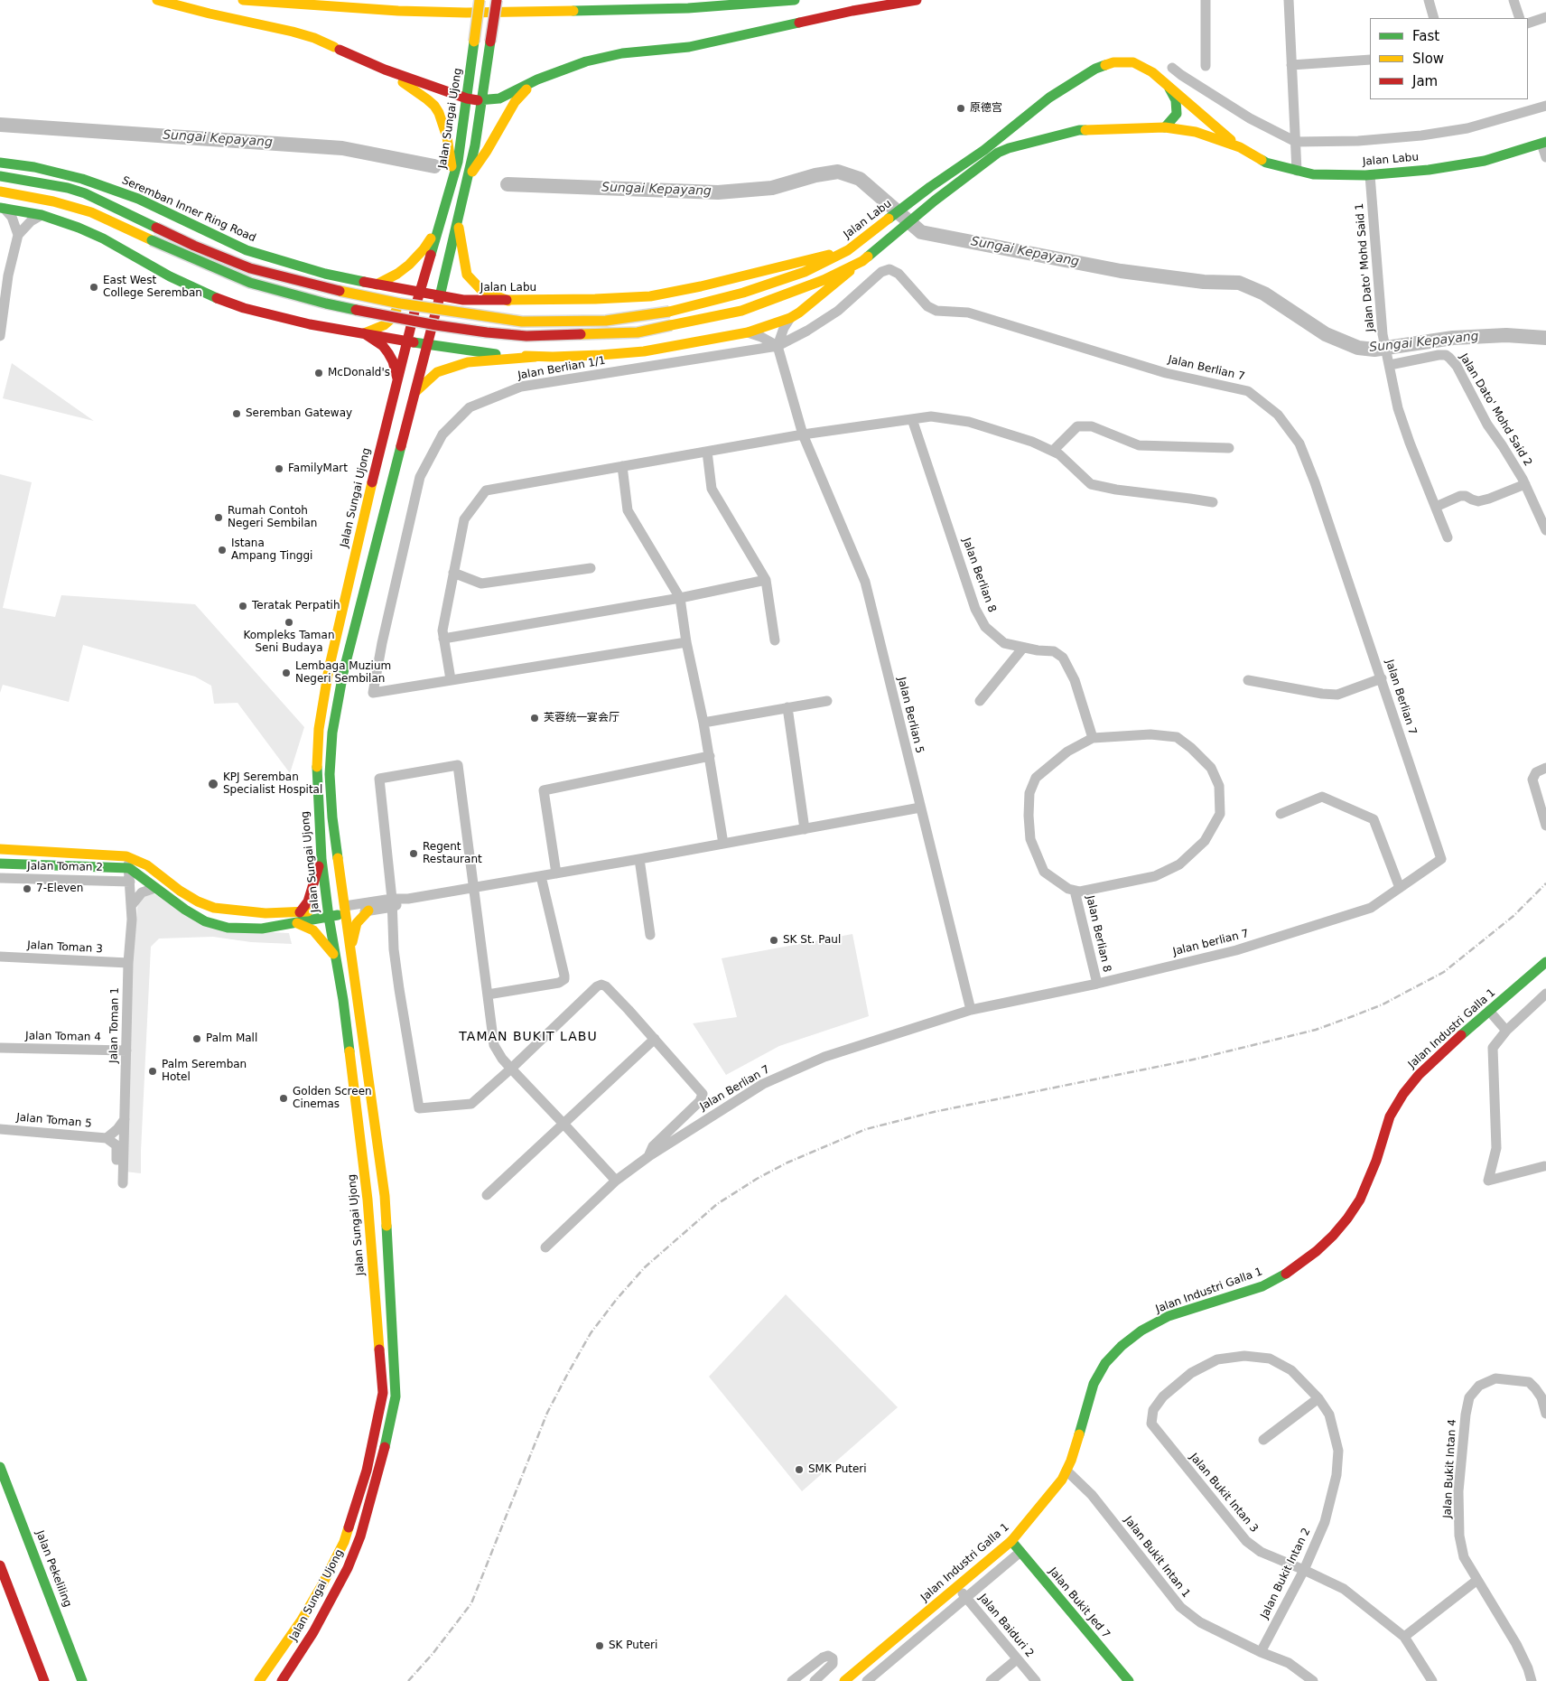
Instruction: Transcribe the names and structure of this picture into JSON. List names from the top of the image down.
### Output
{
  "streets": {
    "main road": [
      "Jalan Sungai Ujong",
      "Jalan Labu",
      "Seremban Inner Ring Road",
      "Jalan Industri Galla 1",
      "Jalan Pekeliling",
      "Jalan Bukit Jed 7"
    ],
    "street": [
      "Jalan Dato' Mohd Said 1",
      "Jalan Berlian 1/1",
      "Jalan Berlian 7",
      "Jalan Dato' Mohd Said 2",
      "Jalan Berlian 8",
      "Jalan Berlian 5",
      "Jalan Toman 2",
      "Jalan berlian 7",
      "Jalan Toman 3",
      "Jalan Toman 1",
      "Jalan Toman 4",
      "Jalan Toman 5",
      "Jalan Bukit Intan 4",
      "Jalan Bukit Intan 3",
      "Jalan Bukit Intan 1",
      "Jalan Bukit Intan 2",
      "Jalan Baiduri 2"
    ]
  },
  "crossings": [
    ["Jalan Sungai Ujong", "Jalan Labu"],
    ["Jalan Sungai Ujong", "Seremban Inner Ring Road"],
    ["Jalan Labu", "Seremban Inner Ring Road"],
    ["Jalan Labu", "Jalan Dato' Mohd Said 1"],
    ["Jalan Dato' Mohd Said 1", "Jalan Dato' Mohd Said 2"],
    ["Jalan Berlian 1/1", "Jalan Berlian 7"],
    ["Jalan Berlian 1/1", "Jalan Berlian 5"],
    ["Jalan Berlian 7", "Jalan Berlian 5"],
    ["Jalan Berlian 7", "Jalan berlian 7"],
    ["Jalan Berlian 8", "Jalan berlian 7"],
    ["Jalan Berlian 5", "Jalan berlian 7"],
    ["Jalan Toman 2", "Jalan Toman 1"],
    ["Jalan Toman 3", "Jalan Toman 1"],
    ["Jalan Toman 1", "Jalan Toman 4"],
    ["Jalan Toman 1", "Jalan Toman 5"],
    ["Jalan Industri Galla 1", "Jalan Bukit Intan 1"],
    ["Jalan Industri Galla 1", "Jalan Bukit Jed 7"],
    ["Jalan Industri Galla 1", "Jalan Baiduri 2"],
    ["Jalan Bukit Intan 3", "Jalan Bukit Intan 2"],
    ["Jalan Bukit Intan 1", "Jalan Bukit Intan 2"]
  ],
  "districts": ["TAMAN BUKIT LABU"],
  "water": ["Sungai Kepayang"],
  "places": [
    "原德宫",
    "East West College Seremban",
    "McDonald's",
    "Seremban Gateway",
    "FamilyMart",
    "Rumah Contoh Negeri Sembilan",
    "Istana Ampang Tinggi",
    "Teratak Perpatih",
    "Kompleks Taman Seni Budaya",
    "Lembaga Muzium Negeri Sembilan",
    "芙蓉统一宴会厅",
    "KPJ Seremban Specialist Hospital",
    "Regent Restaurant",
    "7-Eleven",
    "SK St. Paul",
    "Palm Mall",
    "Palm Seremban Hotel",
    "Golden Screen Cinemas",
    "SMK Puteri",
    "SK Puteri"
  ],
  "legend": ["Fast", "Slow", "Jam"]
}
